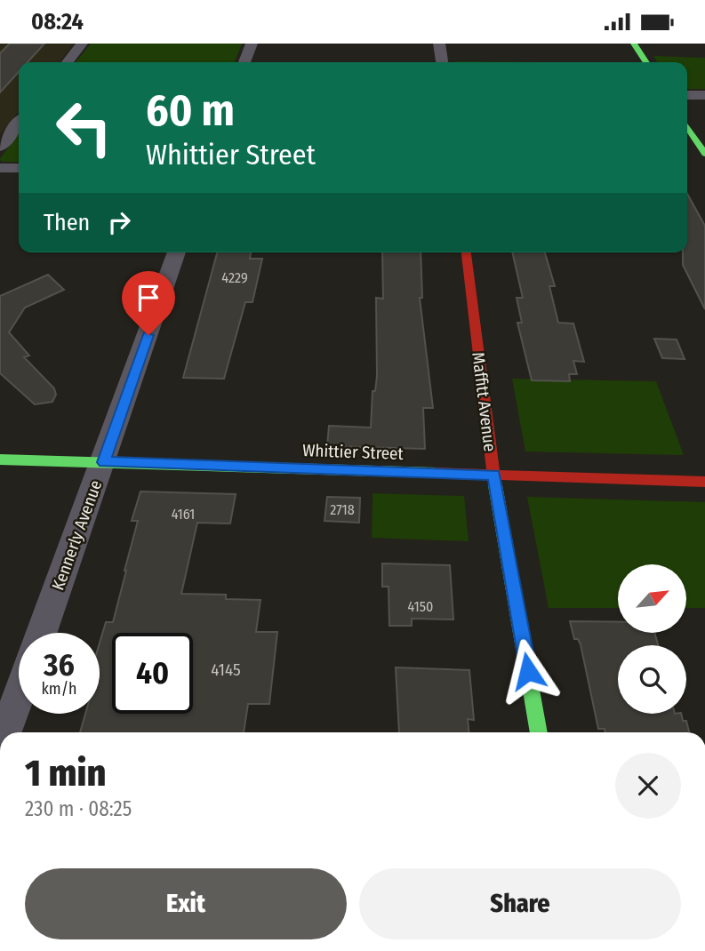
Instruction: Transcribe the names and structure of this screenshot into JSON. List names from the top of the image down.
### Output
{
  "streets": {
    "street": ["Maffitt Avenue", "Whittier Street", "Kennerly Avenue"]
  },
  "crossings": [
    ["Maffitt Avenue", "Whittier Street"],
    ["Whittier Street", "Kennerly Avenue"]
  ],
  "house_numbers": [
    "4229",
    "2718",
    "4161",
    "4150",
    "4145"
  ],
  "north": "top right",
  "page": {
    "status": "08:24",
    "turn": ["60 m", "Whittier Street"],
    "then": "Then",
    "speed": "36 km/h",
    "limit": "40",
    "heading": ["1 min", "230 m · 08:25"],
    "buttons": ["Exit", "Share"]
  }
}
